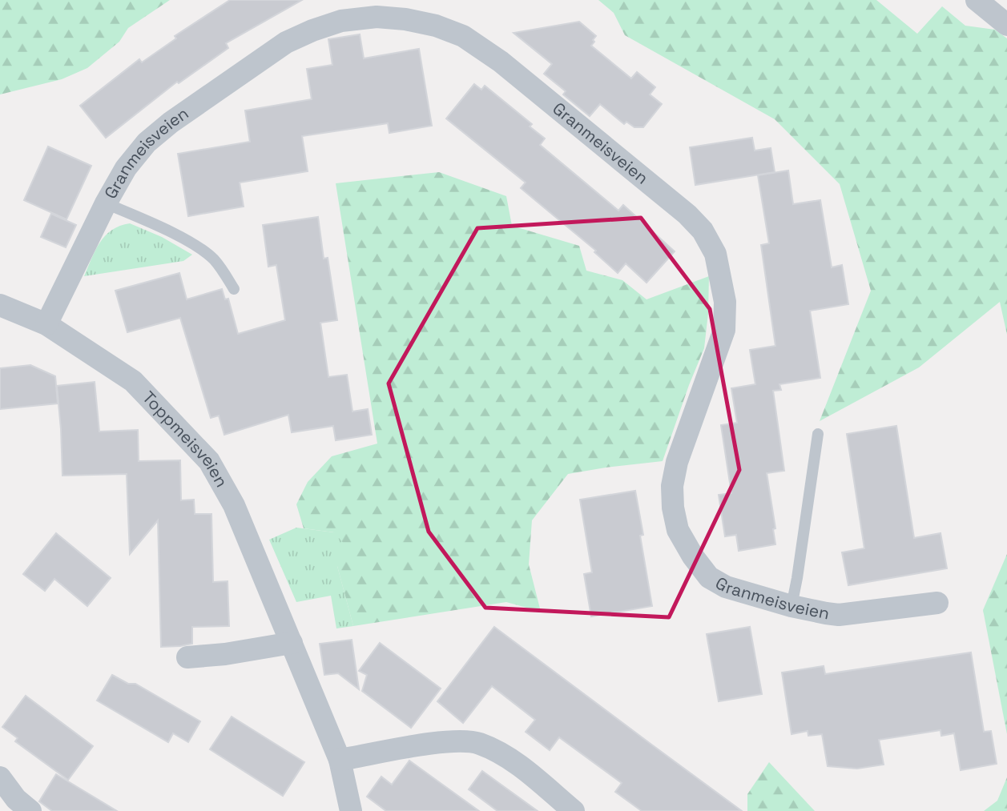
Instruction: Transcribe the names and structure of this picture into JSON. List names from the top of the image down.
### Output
{
  "streets": {
    "street": ["Granmeisveien", "Toppmeisveien"]
  },
  "crossings": [
    ["Granmeisveien", "Toppmeisveien"]
  ]
}
